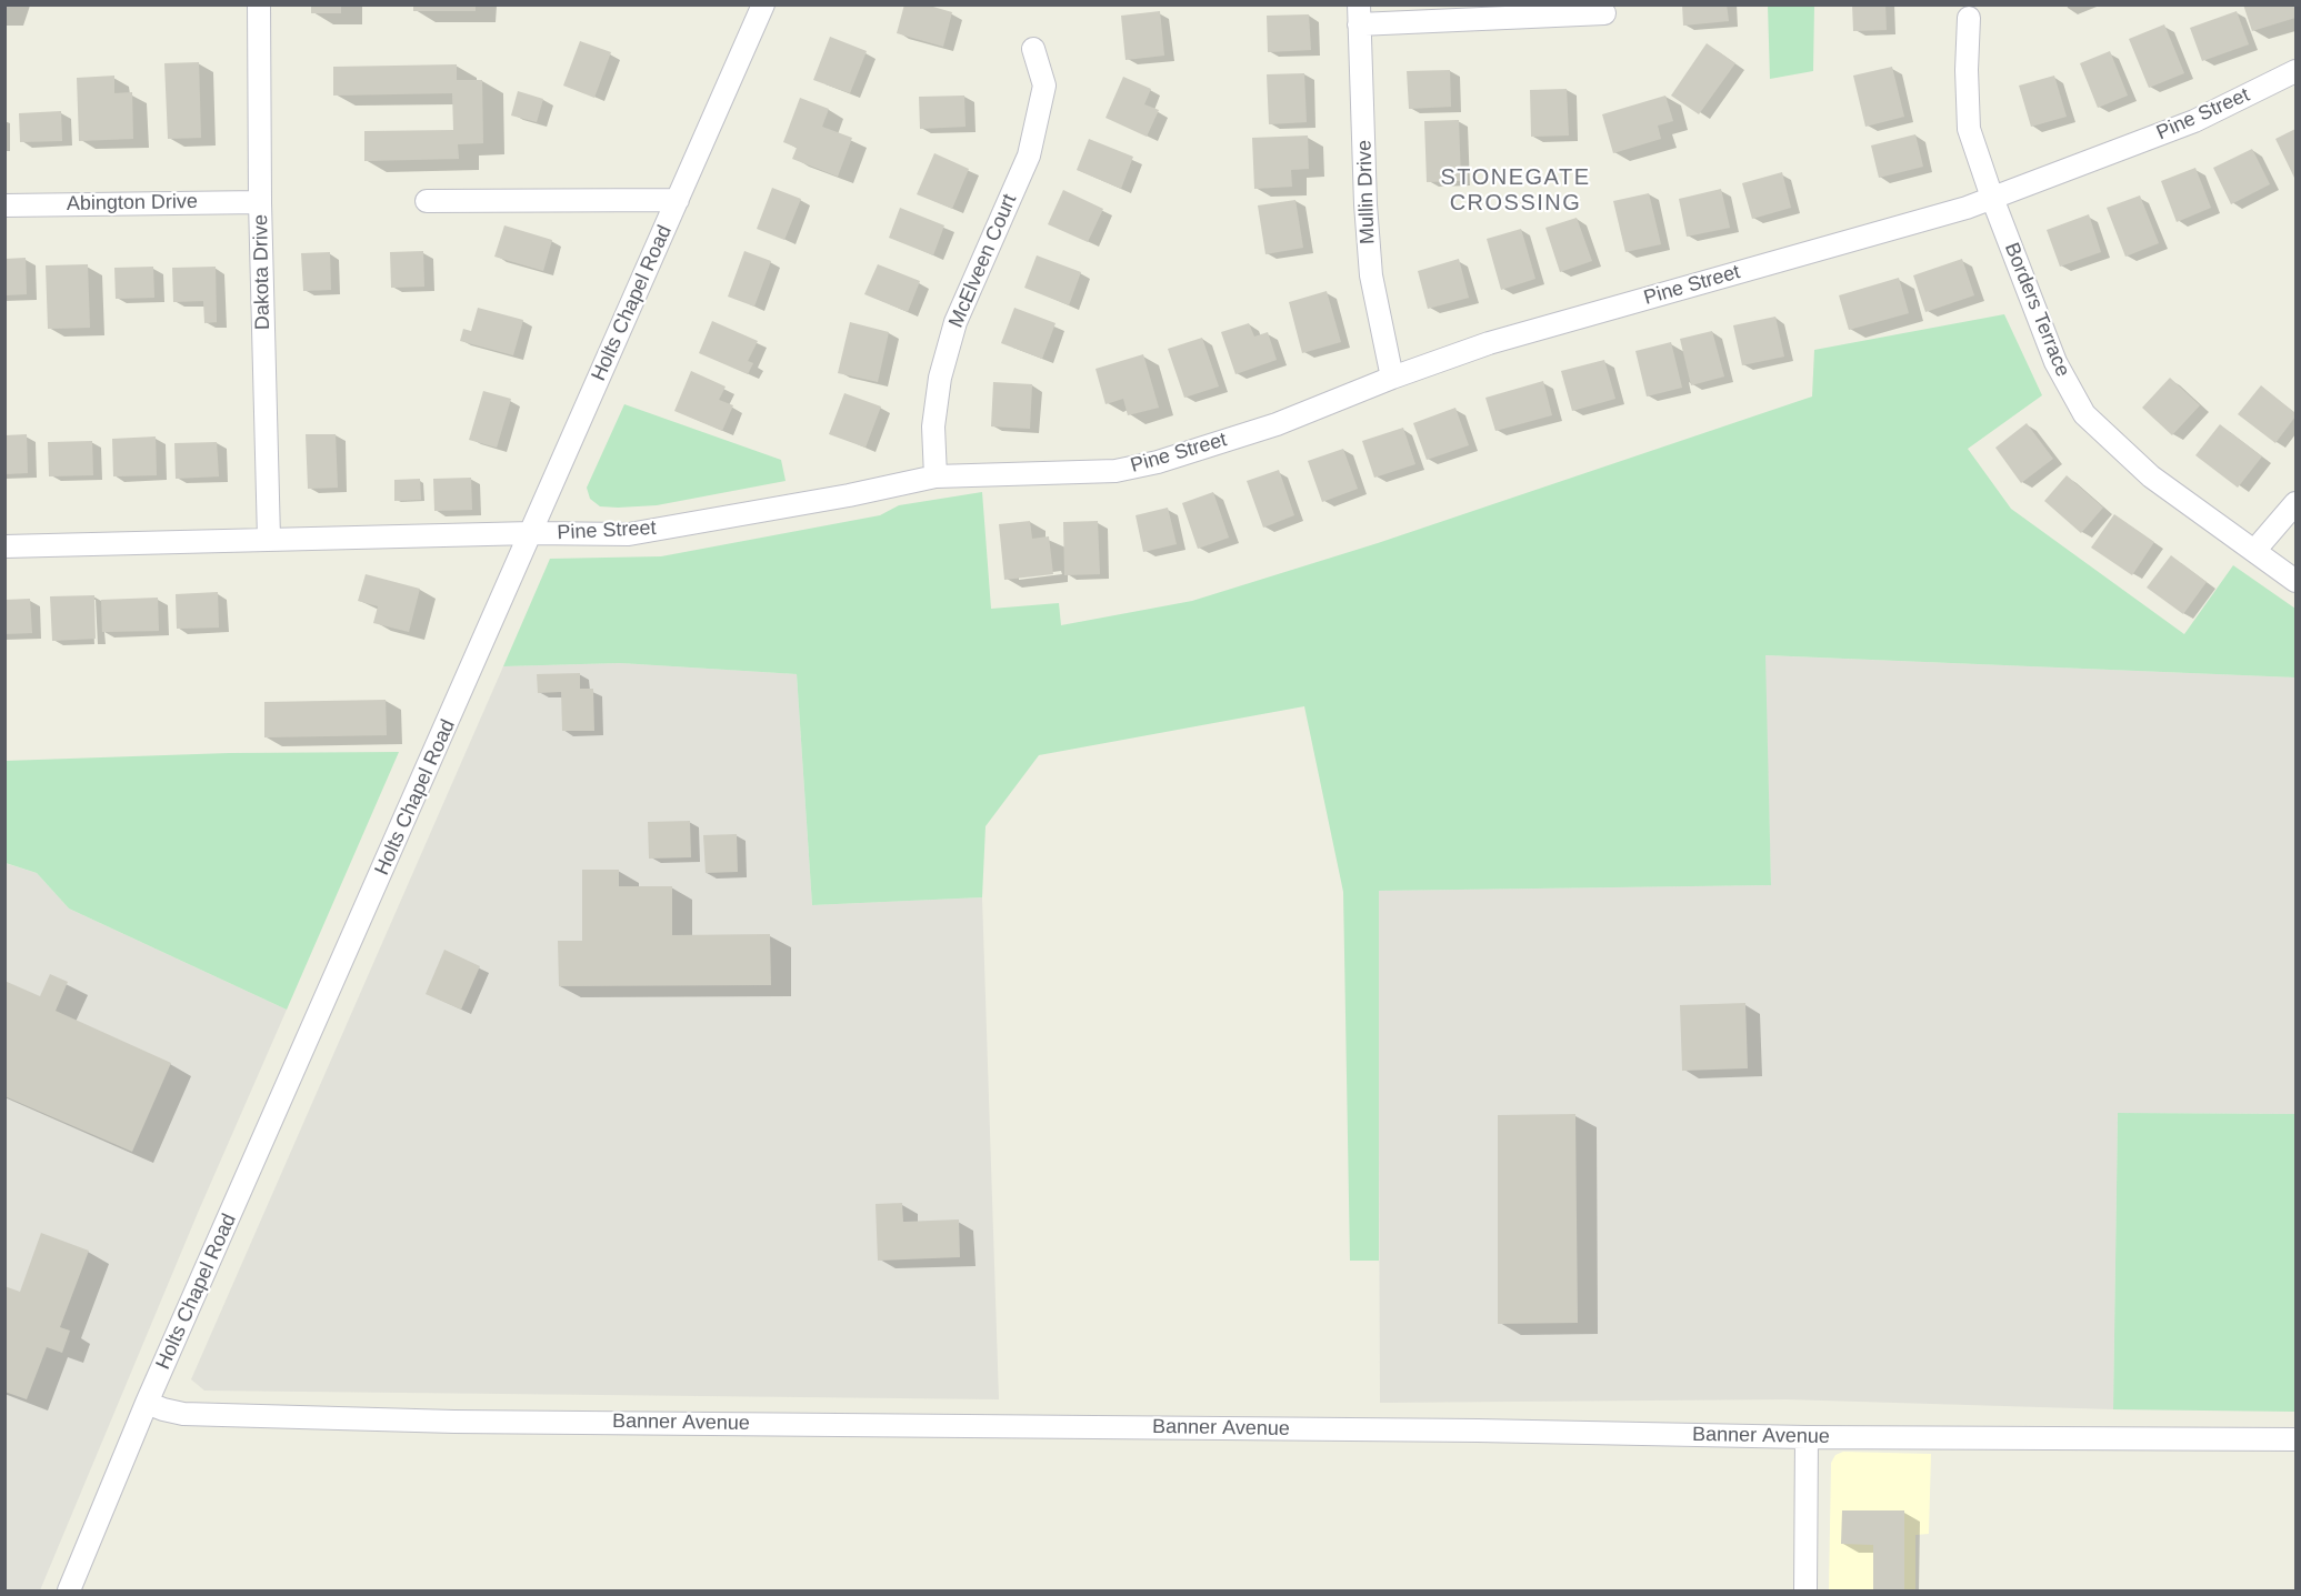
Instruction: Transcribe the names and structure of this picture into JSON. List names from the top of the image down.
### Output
{
  "streets": {
    "street": [
      "Pine Street",
      "Mullin Drive",
      "Abington Drive",
      "McElveen Court",
      "Dakota Drive",
      "Holts Chapel Road",
      "Borders Terrace",
      "Banner Avenue"
    ]
  },
  "crossings": [
    ["Pine Street", "Mullin Drive"],
    ["Pine Street", "McElveen Court"],
    ["Pine Street", "Dakota Drive"],
    ["Pine Street", "Holts Chapel Road"],
    ["Pine Street", "Borders Terrace"],
    ["Abington Drive", "Dakota Drive"],
    ["Holts Chapel Road", "Banner Avenue"]
  ],
  "districts": ["STONEGATE CROSSING"]
}
